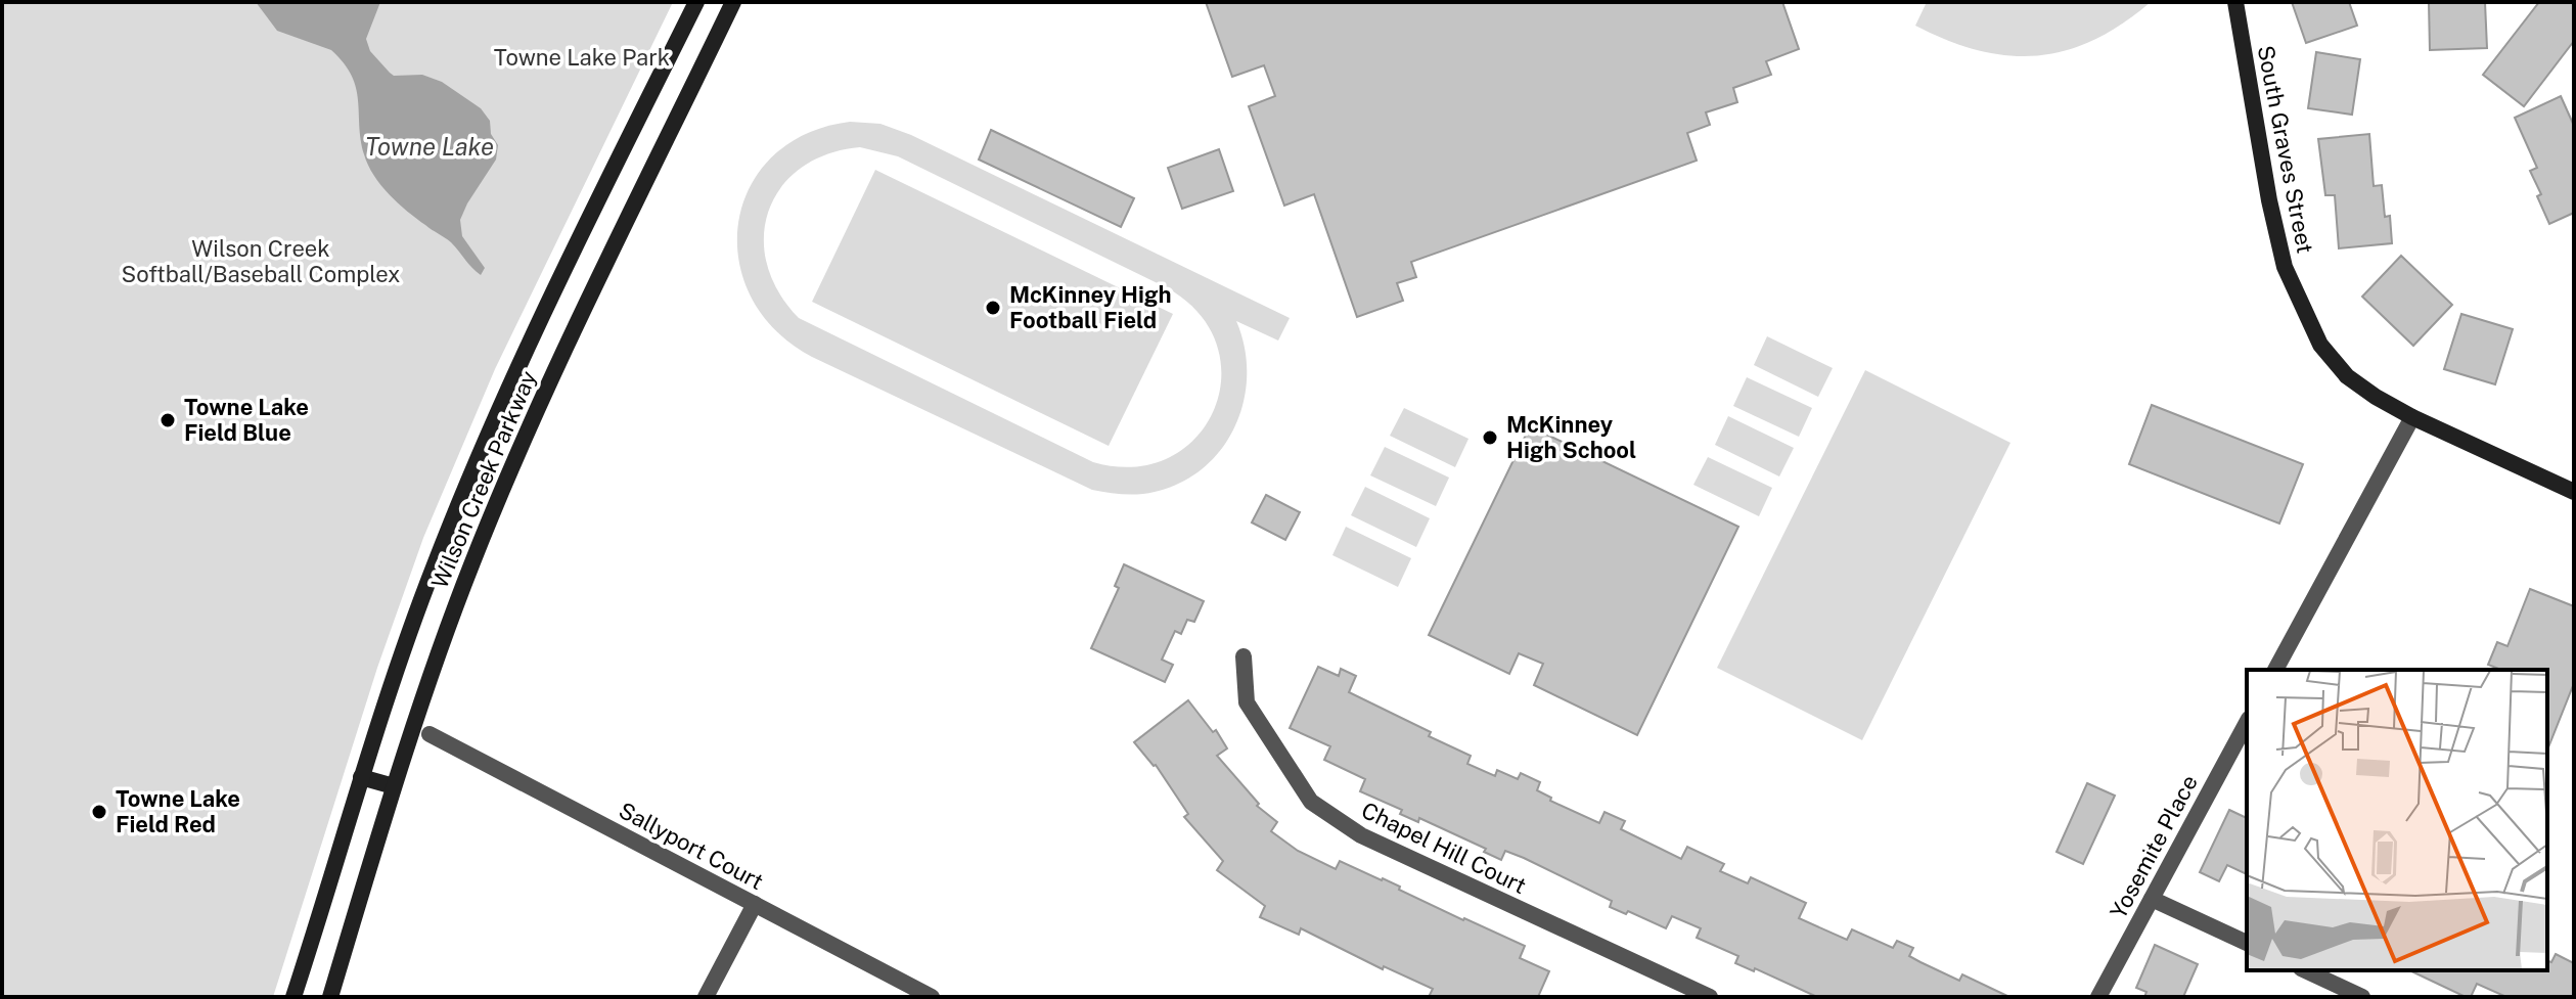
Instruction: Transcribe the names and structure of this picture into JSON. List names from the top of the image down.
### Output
{
  "streets": {
    "main road": ["South Graves Street", "Wilson Creek Parkway"],
    "street": ["Sallyport Court", "Yosemite Place", "Chapel Hill Court"]
  },
  "water": ["Towne Lake"],
  "parks": ["Towne Lake Park", "Wilson Creek Softball/Baseball Complex"],
  "places": [
    "McKinney High Football Field",
    "Towne Lake Field Blue",
    "McKinney High School",
    "Towne Lake Field Red"
  ]
}
